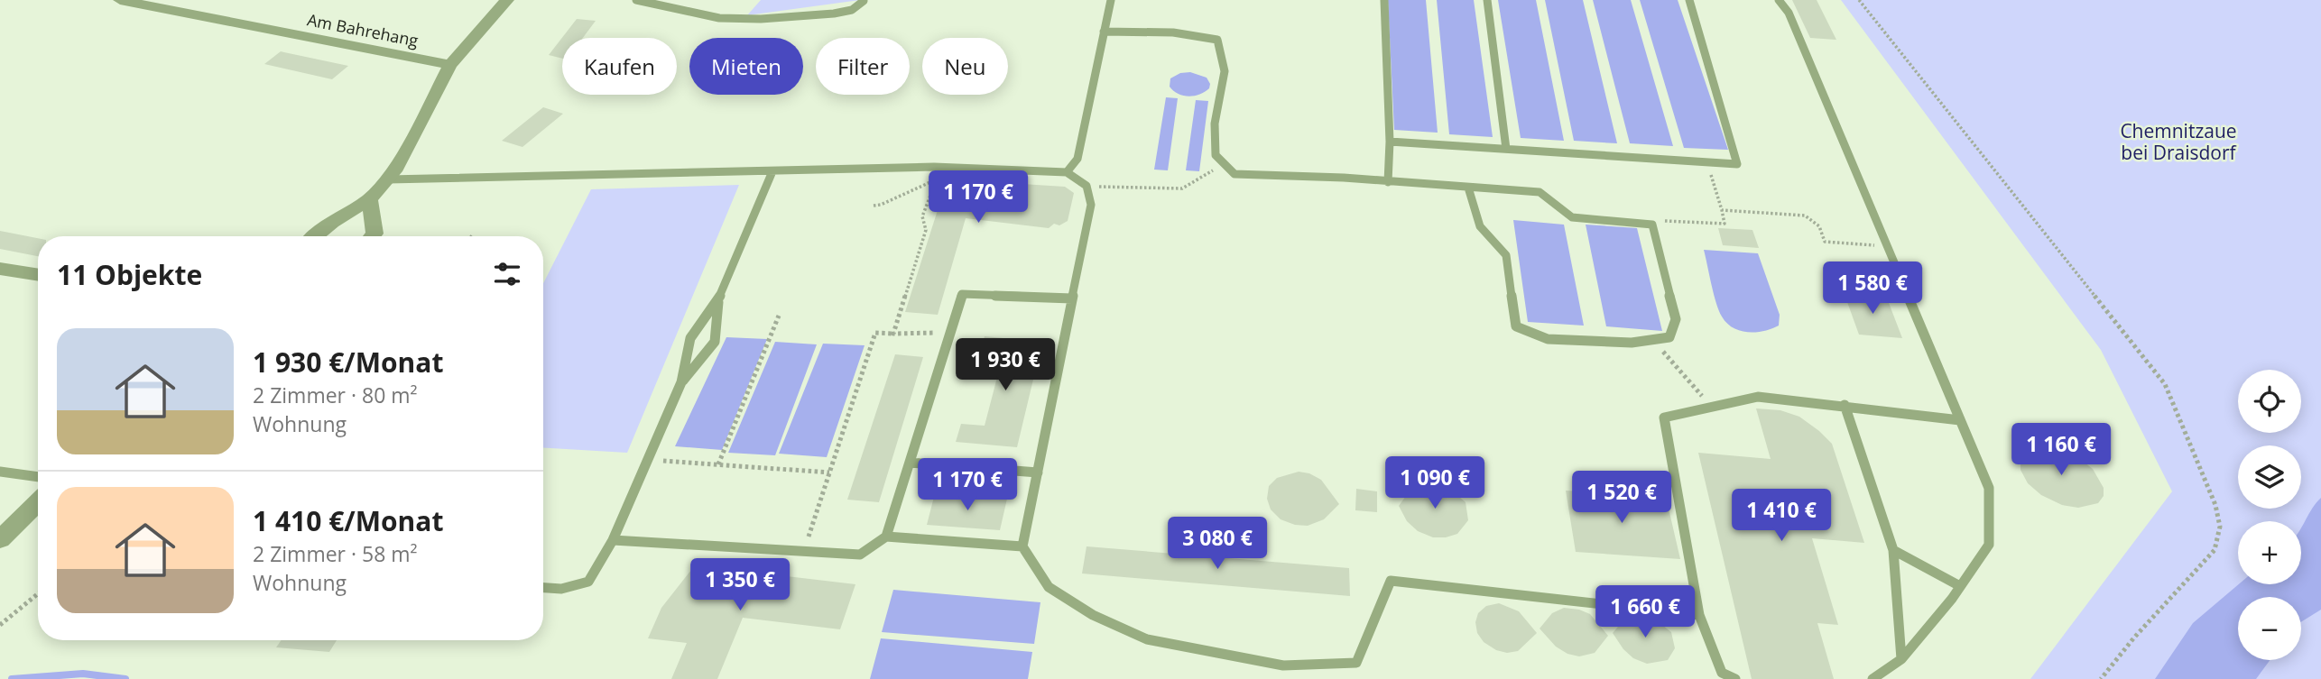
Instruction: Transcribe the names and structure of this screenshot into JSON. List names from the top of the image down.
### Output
{
  "streets": {
    "street": ["Am Bahrehang"]
  },
  "parks": ["Chemnitzaue bei Draisdorf"],
  "page": {
    "chip": [
      "Kaufen",
      "Mieten",
      "Filter",
      "Neu"
    ],
    "price": [
      "1 170 €",
      "1 580 €",
      "1 930 €",
      "1 160 €",
      "1 090 €",
      "1 170 €",
      "1 520 €",
      "1 410 €",
      "3 080 €",
      "1 350 €",
      "1 660 €"
    ],
    "heading": "11 Objekte",
    "list": [
      {
        "name": "1 930 €/Monat",
        "note": "2 Zimmer · 80 m² · Wohnung"
      },
      {
        "name": "1 410 €/Monat",
        "note": "2 Zimmer · 58 m² · Wohnung"
      }
    ],
    "map_buttons": ["+", "−"]
  }
}
